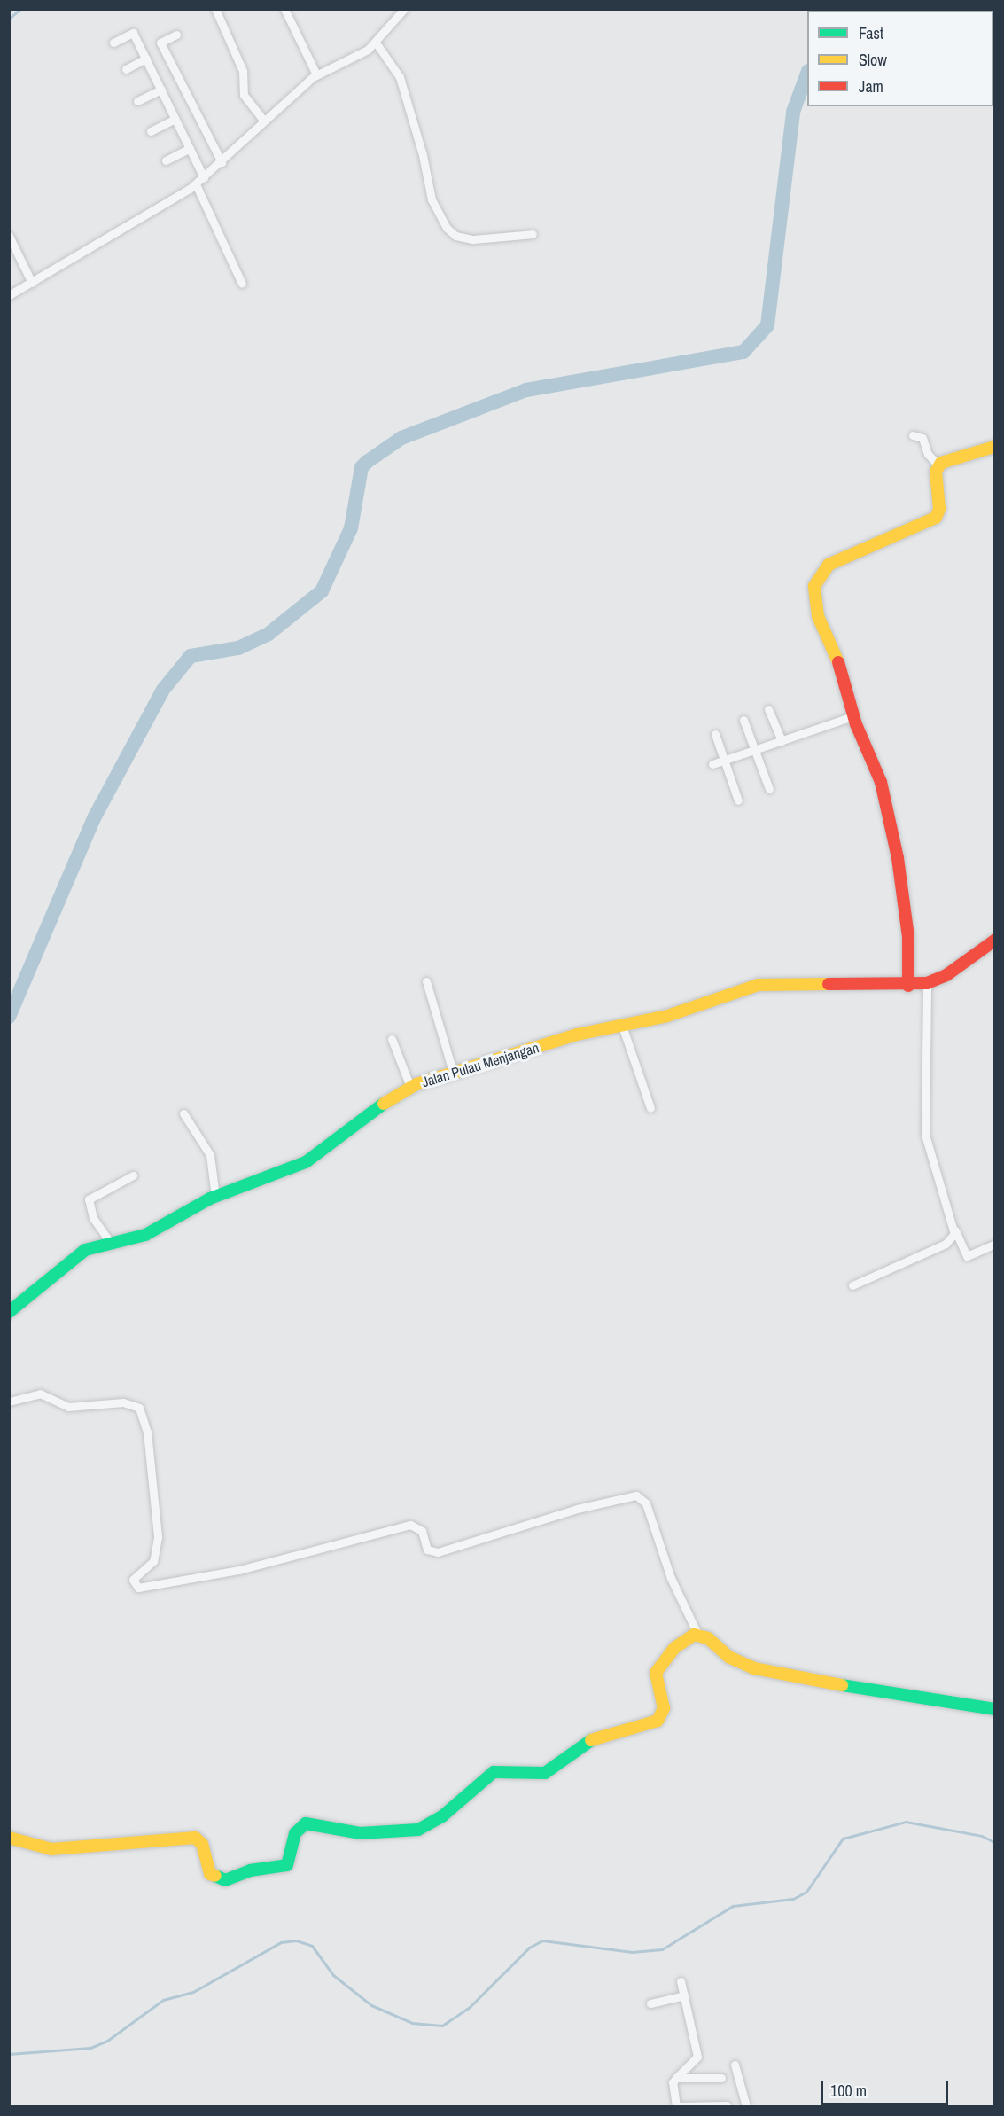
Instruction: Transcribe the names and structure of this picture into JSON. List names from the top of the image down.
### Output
{
  "streets": {
    "street": ["Jalan Pulau Menjangan"]
  },
  "legend": ["Fast", "Slow", "Jam"],
  "scale_bar": "100 m"
}
